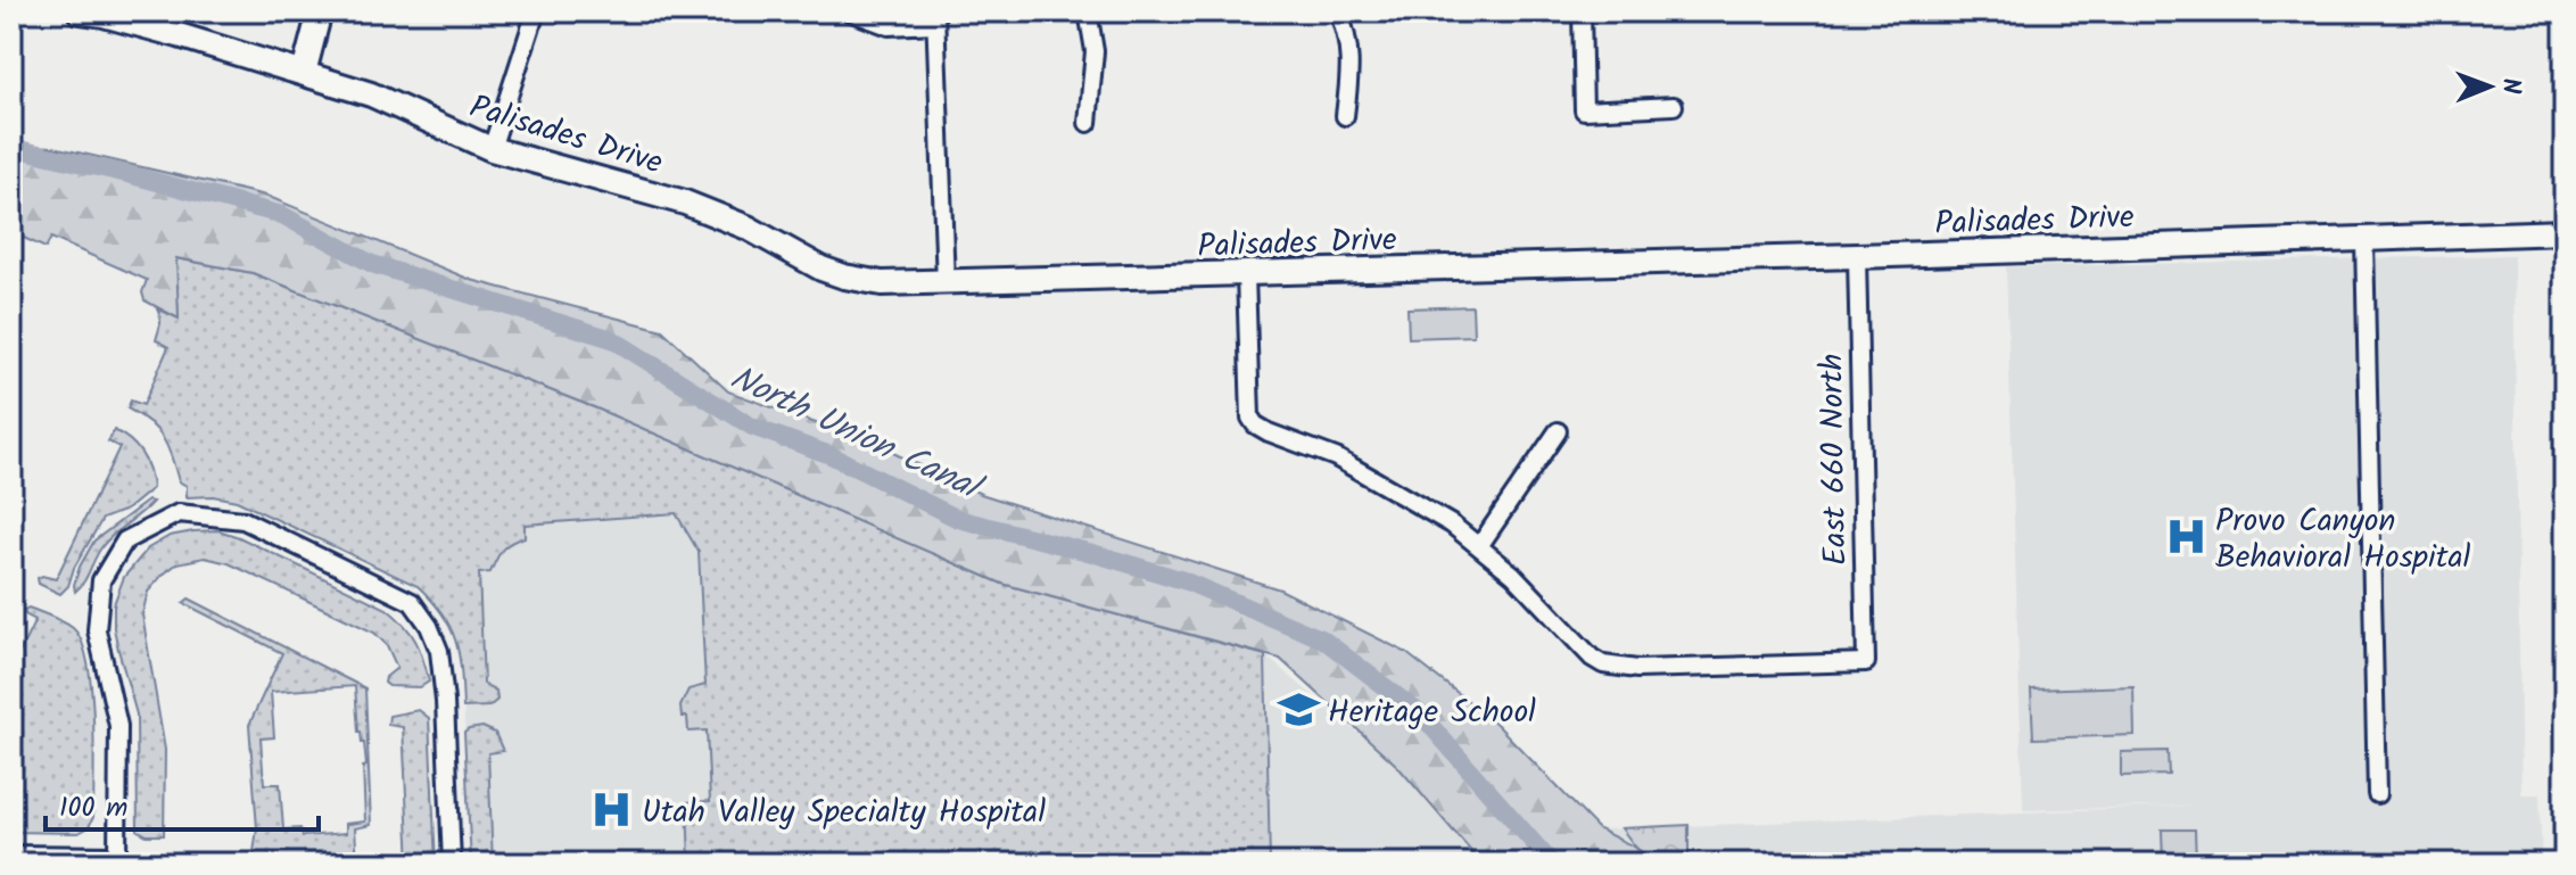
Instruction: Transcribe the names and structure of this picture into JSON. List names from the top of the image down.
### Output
{
  "streets": {
    "street": ["Palisades Drive", "East 660 North"]
  },
  "crossings": [
    ["Palisades Drive", "East 660 North"]
  ],
  "water": ["North Union Canal"],
  "places": {
    "hospital": ["Provo Canyon Behavioral Hospital", "Utah Valley Specialty Hospital"],
    "school or university": ["Heritage School"]
  },
  "scale_bar": "100 m",
  "north": "right"
}
